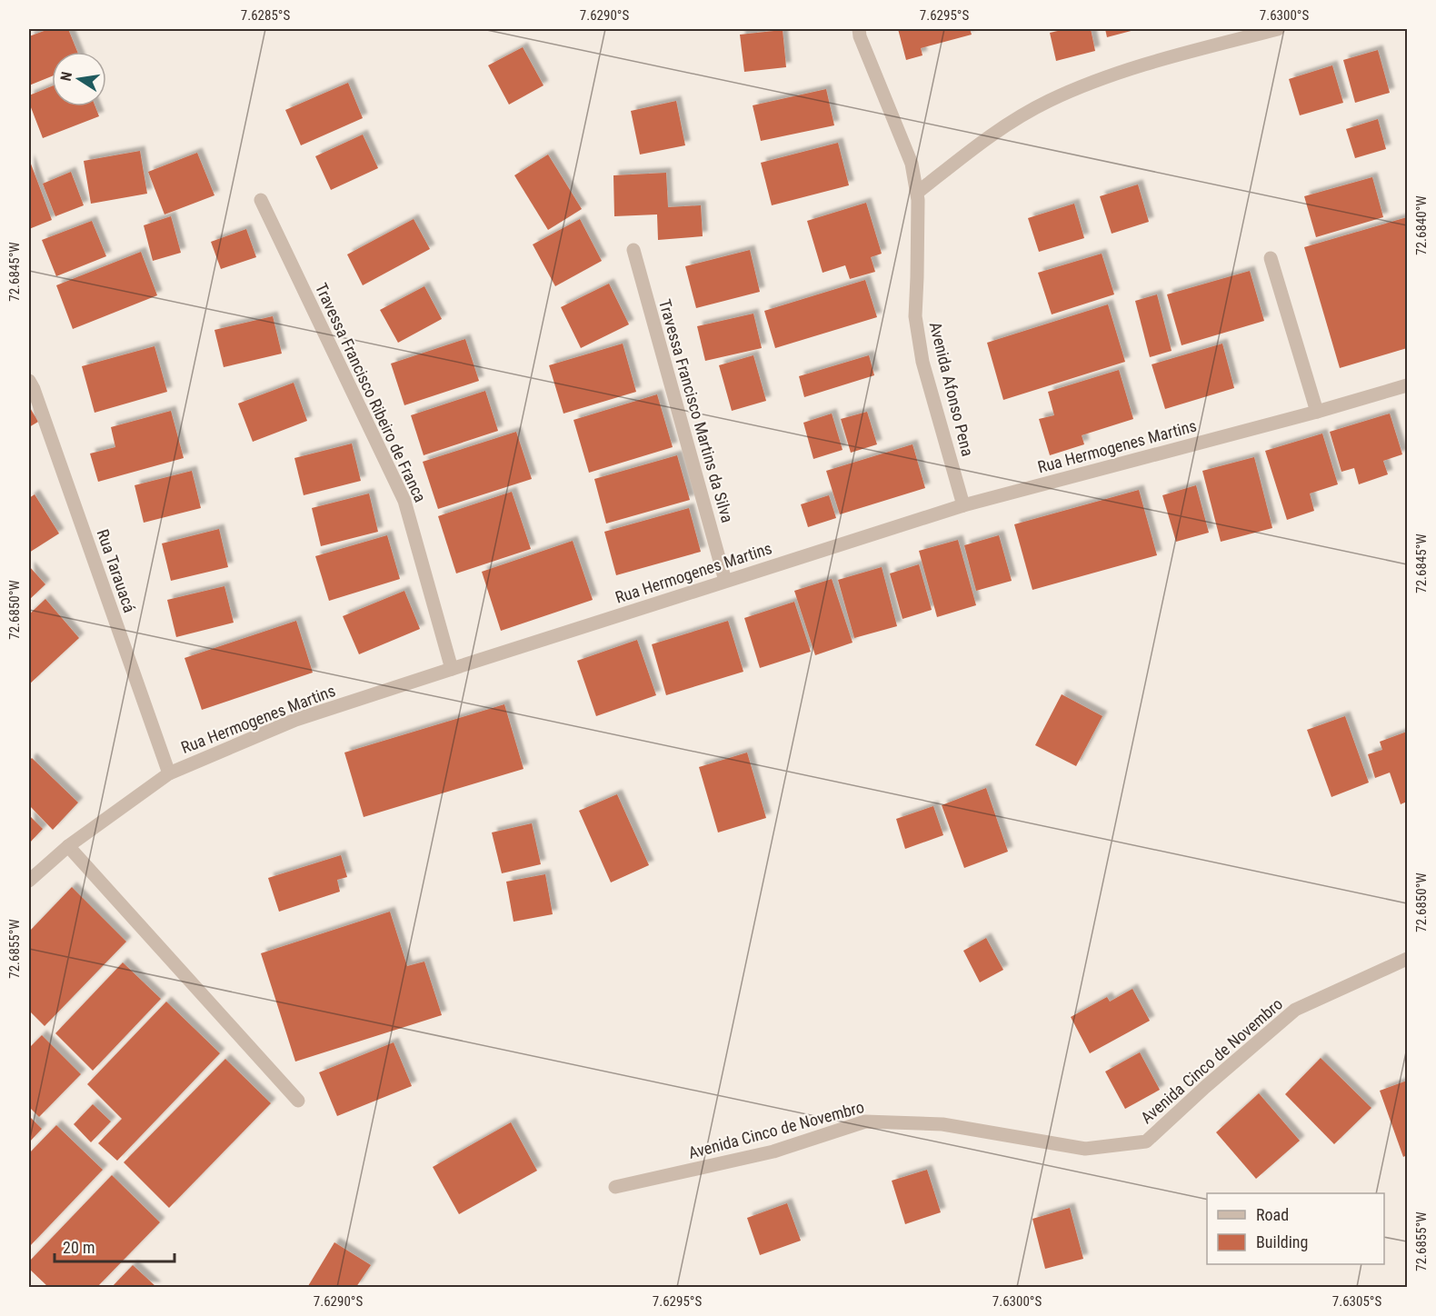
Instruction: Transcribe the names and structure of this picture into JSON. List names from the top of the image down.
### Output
{
  "streets": {
    "street": [
      "Avenida Afonso Pena",
      "Travessa Francisco Ribeiro de Franca",
      "Travessa Francisco Martins da Silva",
      "Rua Hermogenes Martins",
      "Rua Tarauacá",
      "Avenida Cinco de Novembro"
    ]
  },
  "crossings": [
    ["Avenida Afonso Pena", "Rua Hermogenes Martins"],
    ["Travessa Francisco Ribeiro de Franca", "Rua Hermogenes Martins"],
    ["Travessa Francisco Martins da Silva", "Rua Hermogenes Martins"],
    ["Rua Hermogenes Martins", "Rua Tarauacá"]
  ],
  "legend": ["Road", "Building"],
  "scale_bar": "20 m",
  "north": "left",
  "coordinates": [
    "7.6285°S",
    "7.6290°S",
    "7.6295°S",
    "7.6300°S",
    "72.6840°W",
    "72.6845°W",
    "72.6850°W",
    "72.6855°W",
    "7.6305°S"
  ]
}
